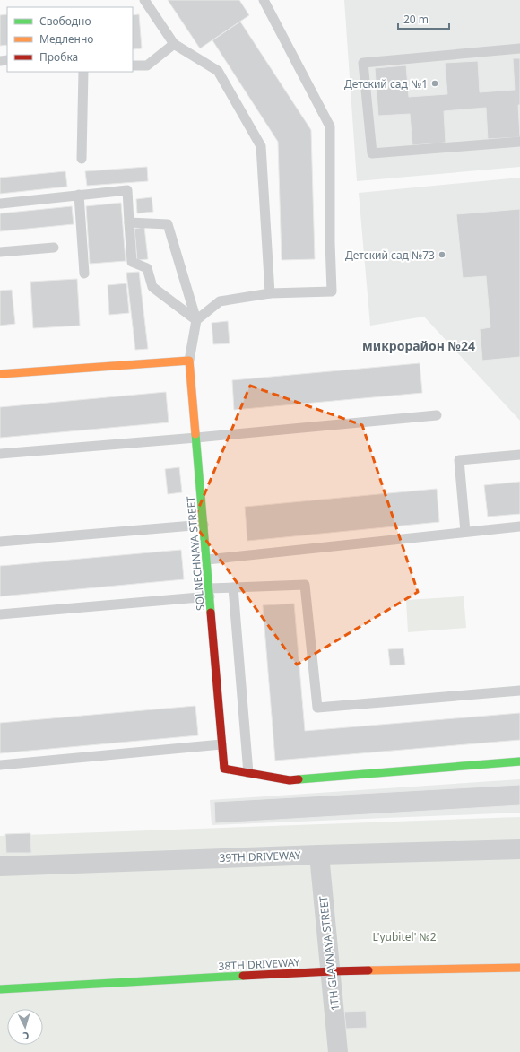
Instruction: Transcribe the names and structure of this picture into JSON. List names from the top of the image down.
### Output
{
  "streets": {
    "street": [
      "SOLNECHNAYA STREET",
      "39TH DRIVEWAY",
      "1TH GLAVNAYA STREET",
      "38TH DRIVEWAY"
    ]
  },
  "crossings": [
    ["39TH DRIVEWAY", "1TH GLAVNAYA STREET"],
    ["1TH GLAVNAYA STREET", "38TH DRIVEWAY"]
  ],
  "districts": ["микрорайон №24"],
  "parks": ["L'yubitel' №2"],
  "places": ["Детский сад №1", "Детский сад №73"],
  "legend": ["Свободно", "Медленно", "Пробка"],
  "scale_bar": "20 m",
  "north": "bottom"
}
